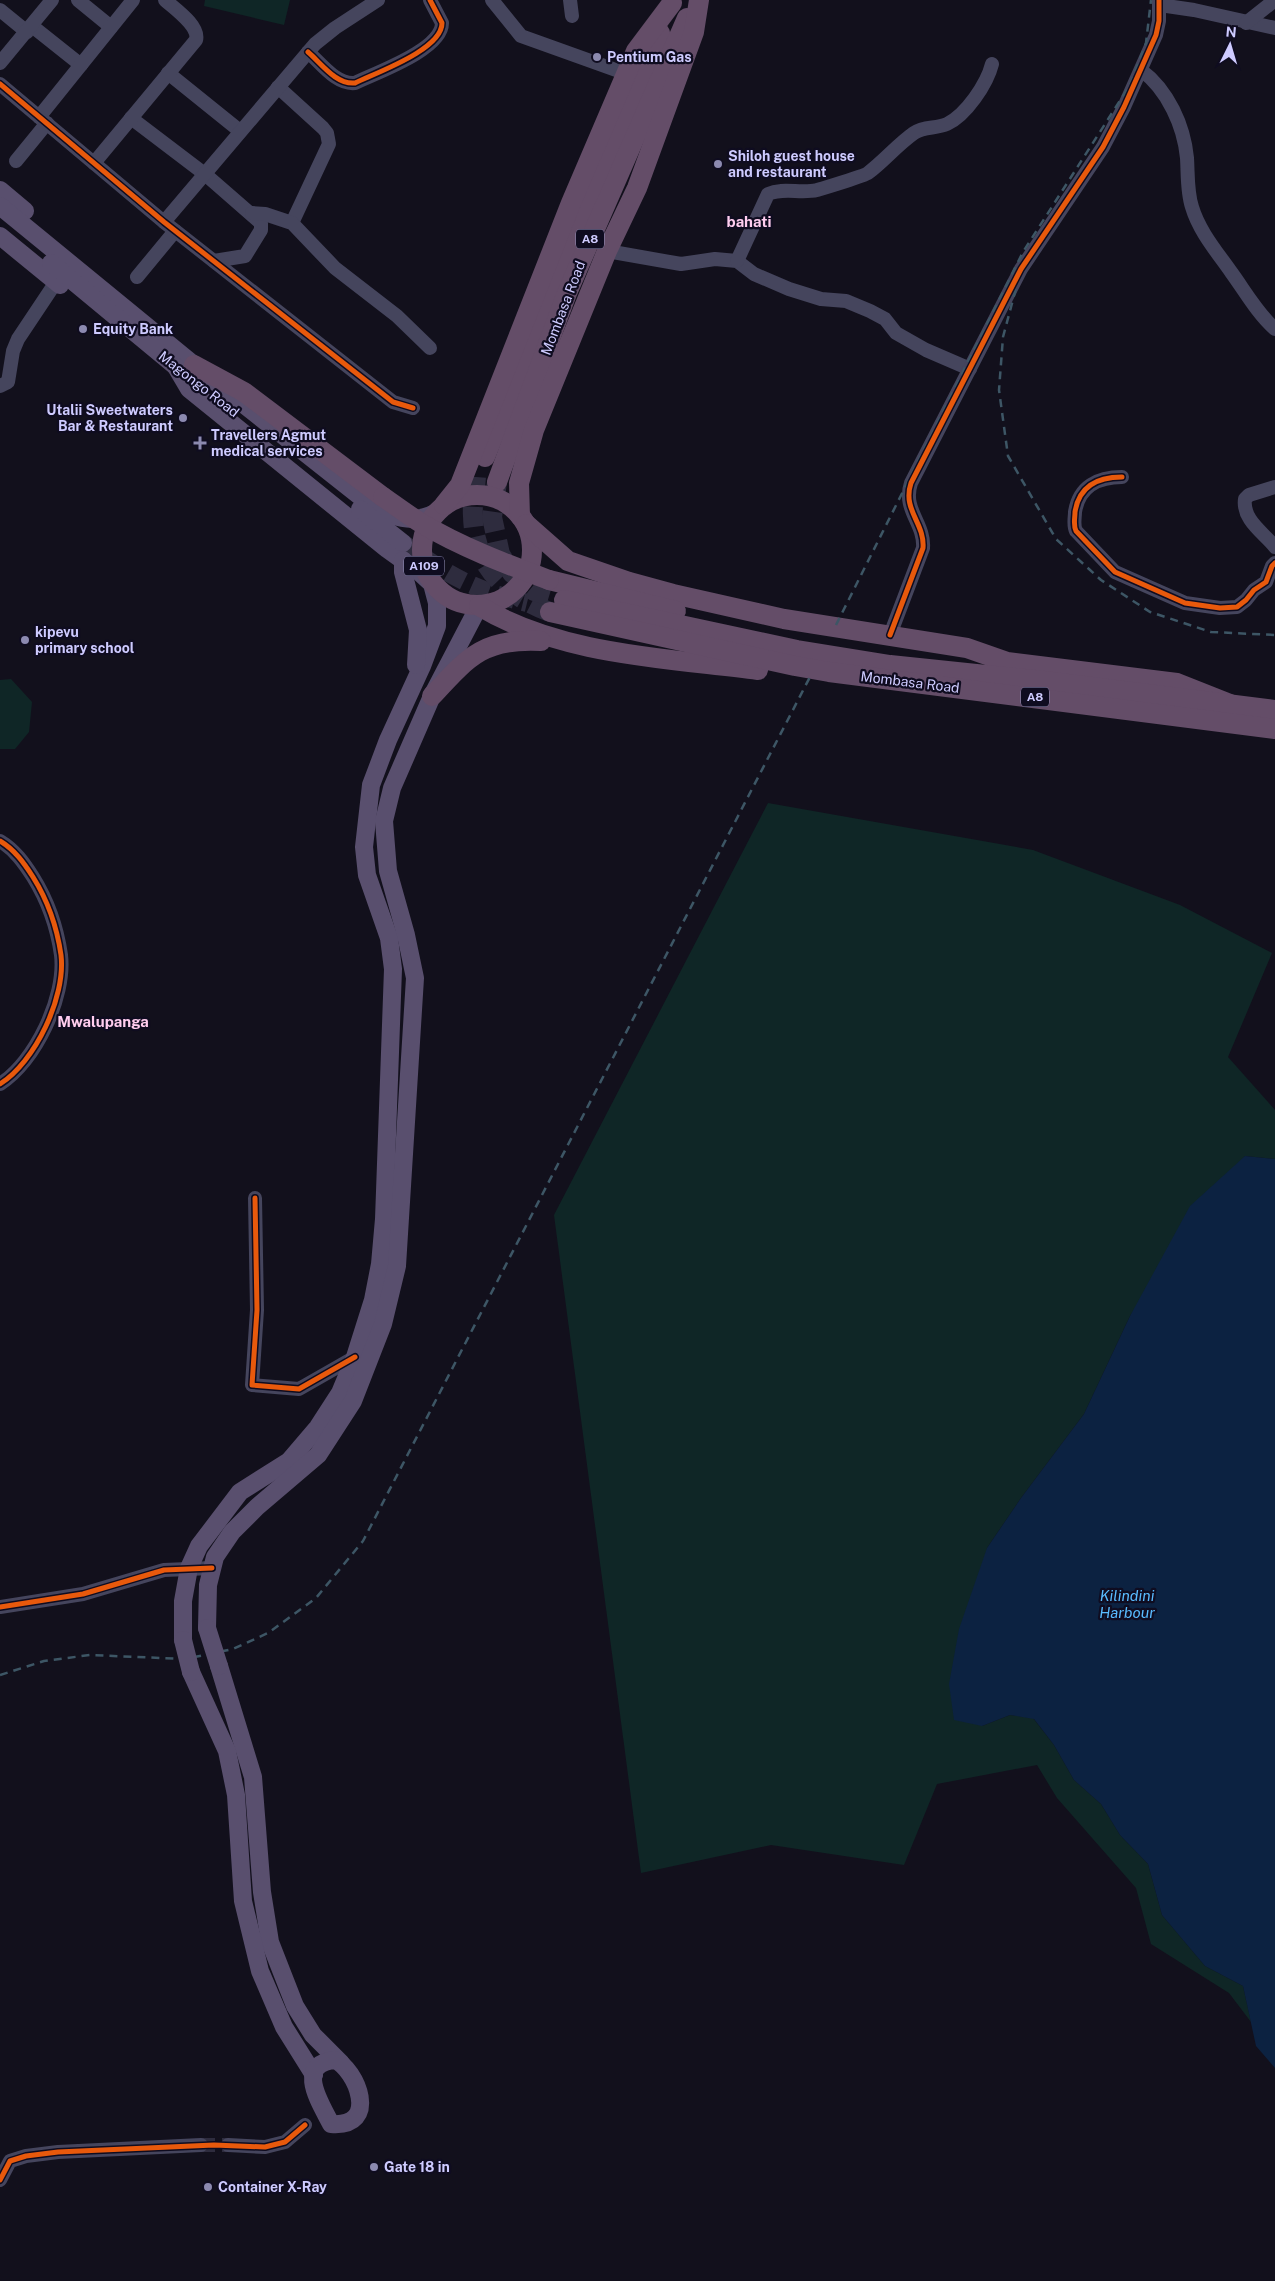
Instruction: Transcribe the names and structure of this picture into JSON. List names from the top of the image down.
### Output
{
  "streets": {
    "highway": ["A8", "Mombasa Road", "A109"],
    "main road": ["Magongo Road"]
  },
  "crossings": [
    ["Magongo Road", "A109"]
  ],
  "districts": ["bahati", "Mwalupanga"],
  "water": ["Kilindini Harbour"],
  "places": {
    "other": [
      "Pentium Gas",
      "Shiloh guest house and restaurant",
      "Equity Bank",
      "Utalii Sweetwaters Bar & Restaurant",
      "kipevu primary school",
      "Gate 18 in",
      "Container X-Ray"
    ],
    "health": ["Travellers Agmut medical services"]
  },
  "north": "top"
}
